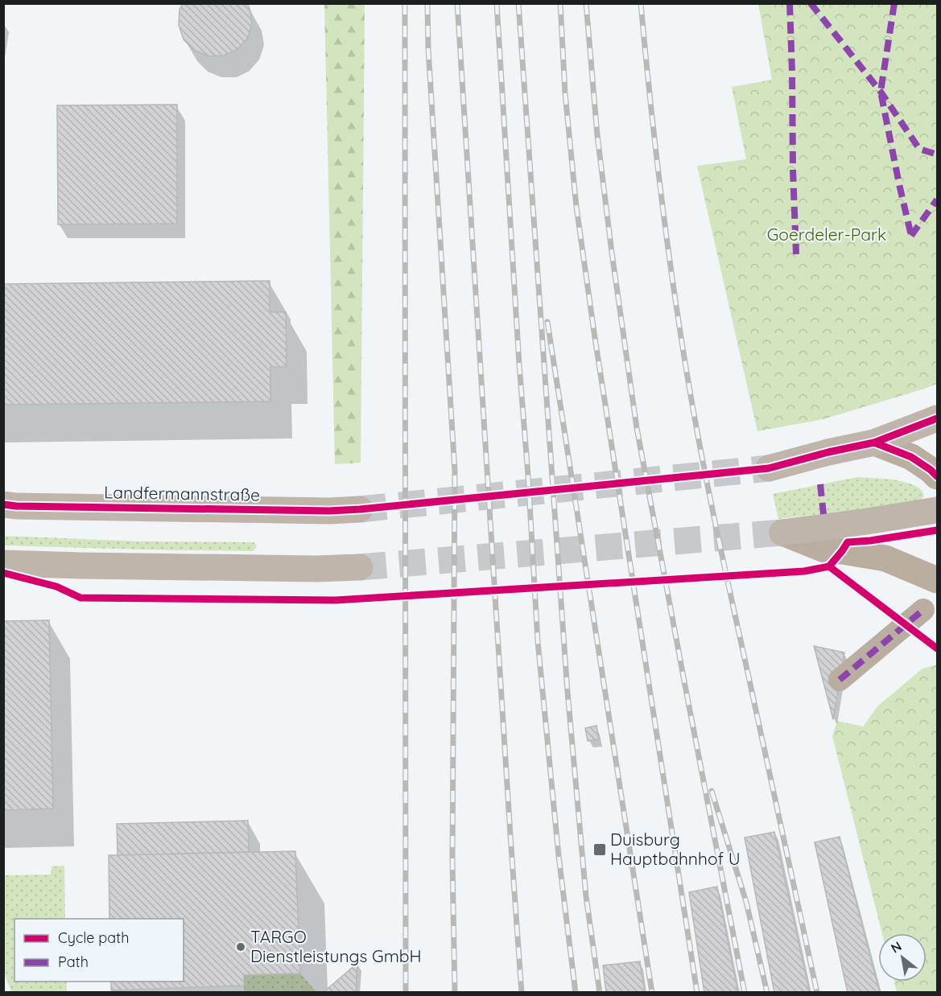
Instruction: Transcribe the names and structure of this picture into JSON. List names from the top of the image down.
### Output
{
  "streets": {
    "main road": ["Landfermannstraße"]
  },
  "parks": ["Goerdeler-Park"],
  "places": {
    "transit": ["Duisburg Hauptbahnhof U"],
    "other": ["TARGO Dienstleistungs GmbH"]
  },
  "legend": ["Cycle path", "Path"],
  "north": "top left"
}
